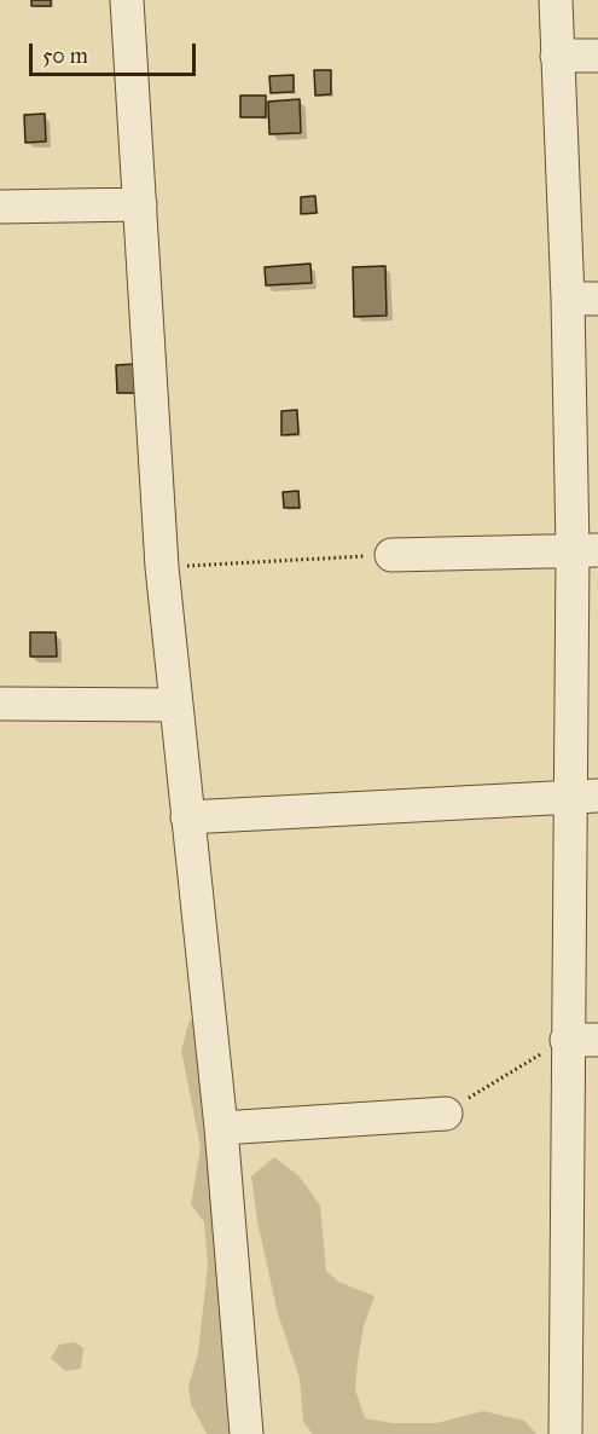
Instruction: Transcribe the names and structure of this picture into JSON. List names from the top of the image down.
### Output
{
  "scale_bar": "50 m"
}
